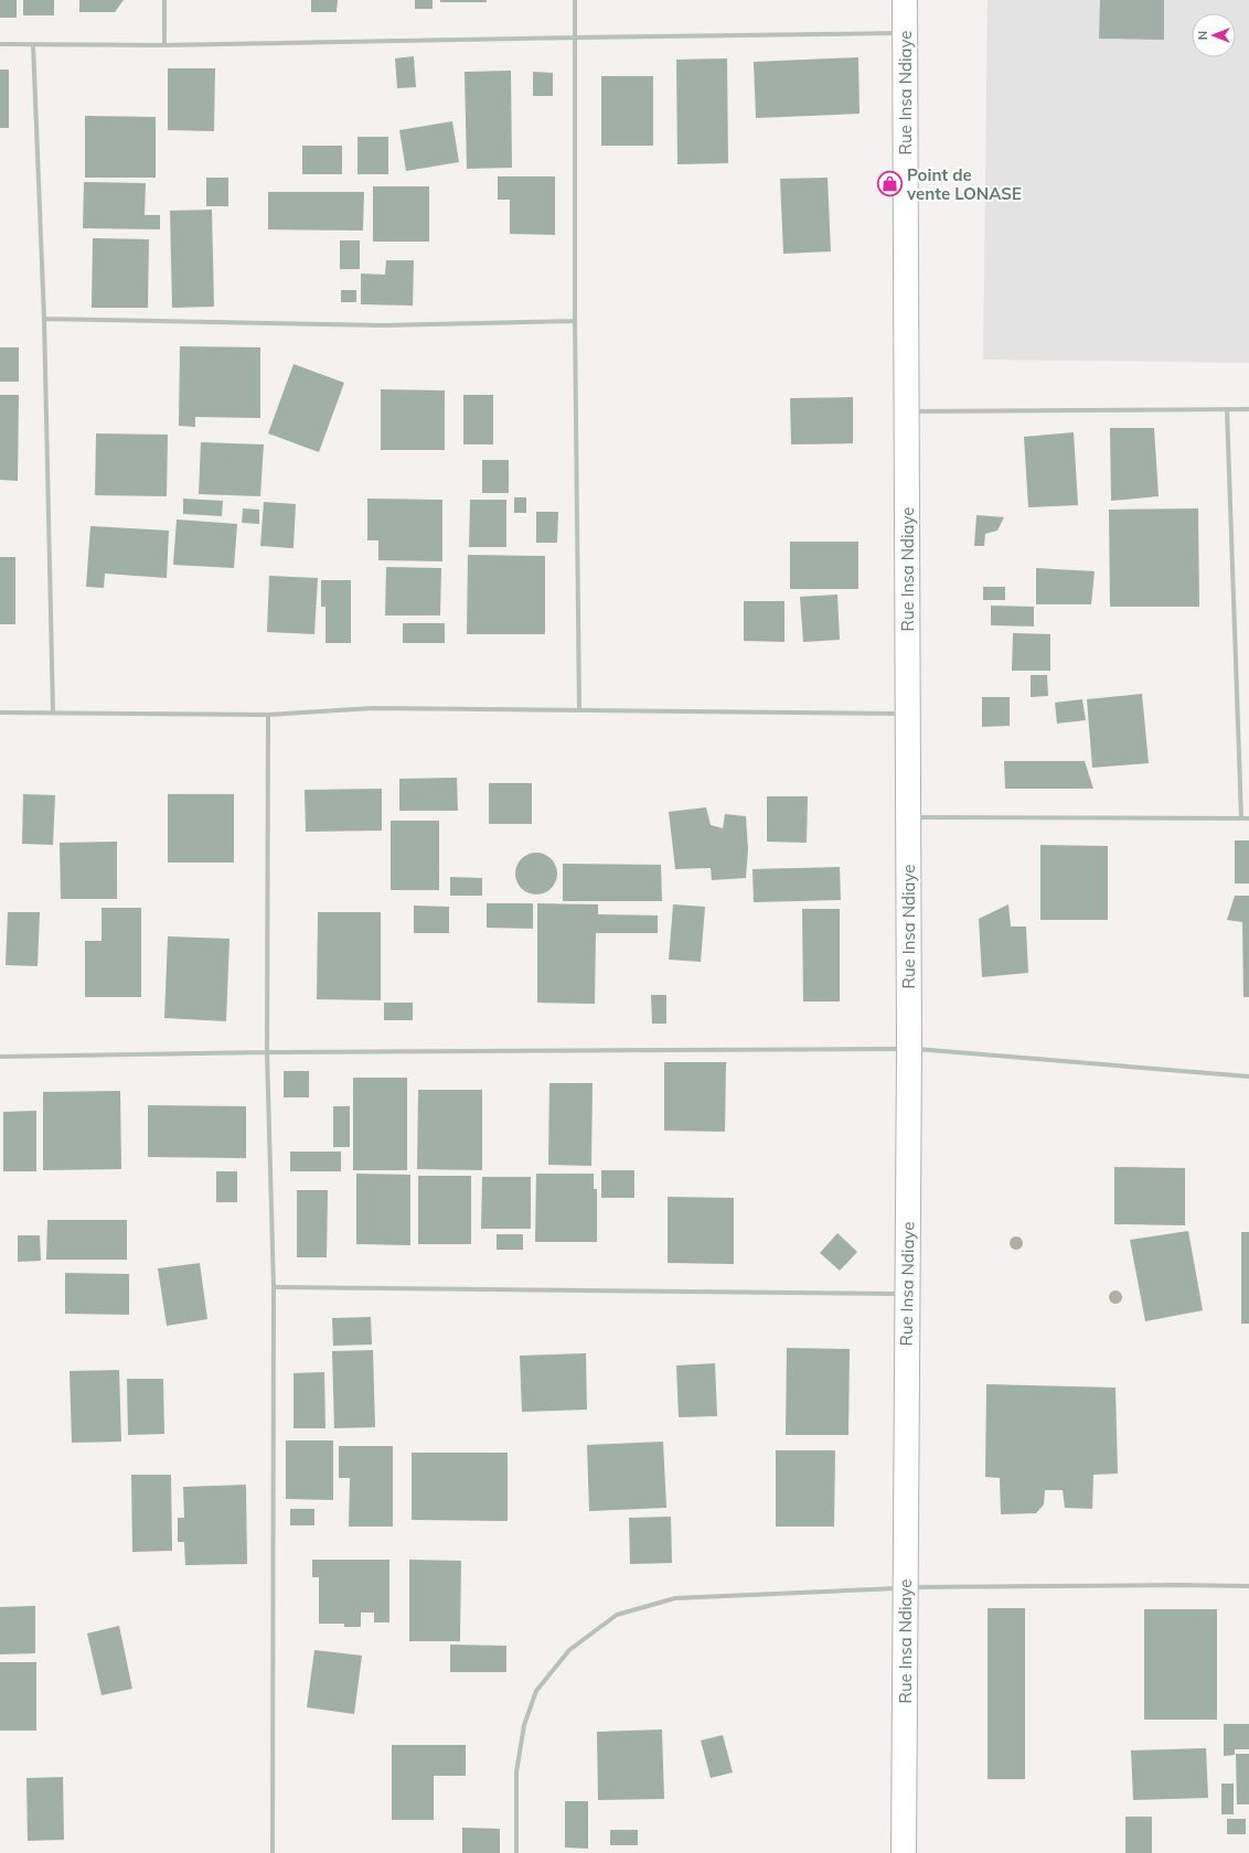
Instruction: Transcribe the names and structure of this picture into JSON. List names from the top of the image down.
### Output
{
  "streets": {
    "main road": ["Rue Insa Ndiaye"]
  },
  "places": {
    "shop": ["Point de vente LONASE"]
  },
  "north": "left"
}
